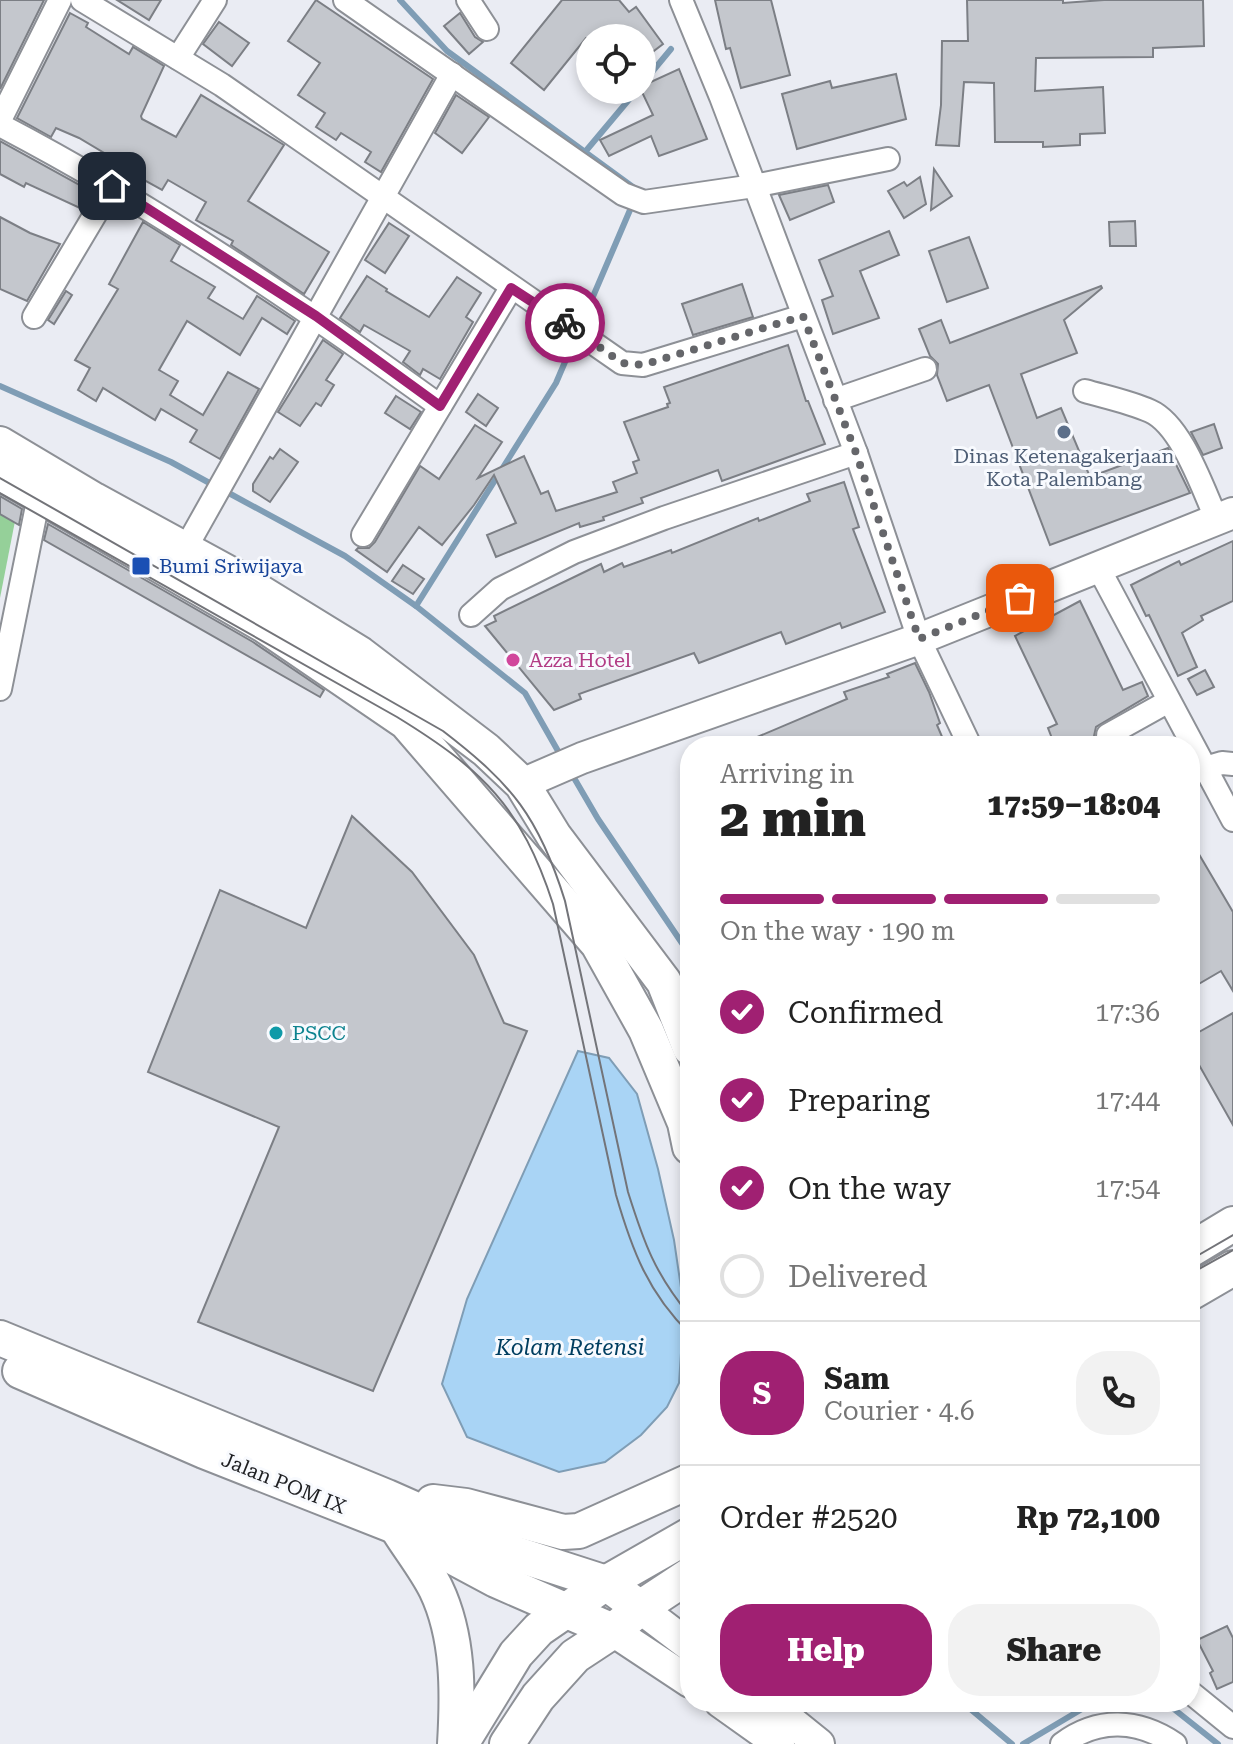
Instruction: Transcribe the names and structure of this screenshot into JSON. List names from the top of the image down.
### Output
{
  "streets": {
    "main road": ["Jalan POM IX"]
  },
  "water": ["Kolam Retensi"],
  "places": {
    "other": ["Dinas Ketenagakerjaan Kota Palembang", "Azza Hotel", "PSCC"],
    "transit": ["Bumi Sriwijaya"]
  },
  "page": {
    "heading": ["2 min", "Arriving in", "17:59–18:04"],
    "panel": [
      "Sam",
      "Courier · 4.6",
      "Order #2520",
      "Rp 72,100"
    ],
    "bar": "On the way · 190 m",
    "list": [
      ["Confirmed", "17:36"],
      ["Preparing", "17:44"],
      ["On the way", "17:54"],
      "Delivered"
    ],
    "round": "S",
    "buttons": ["Help", "Share"]
  }
}
